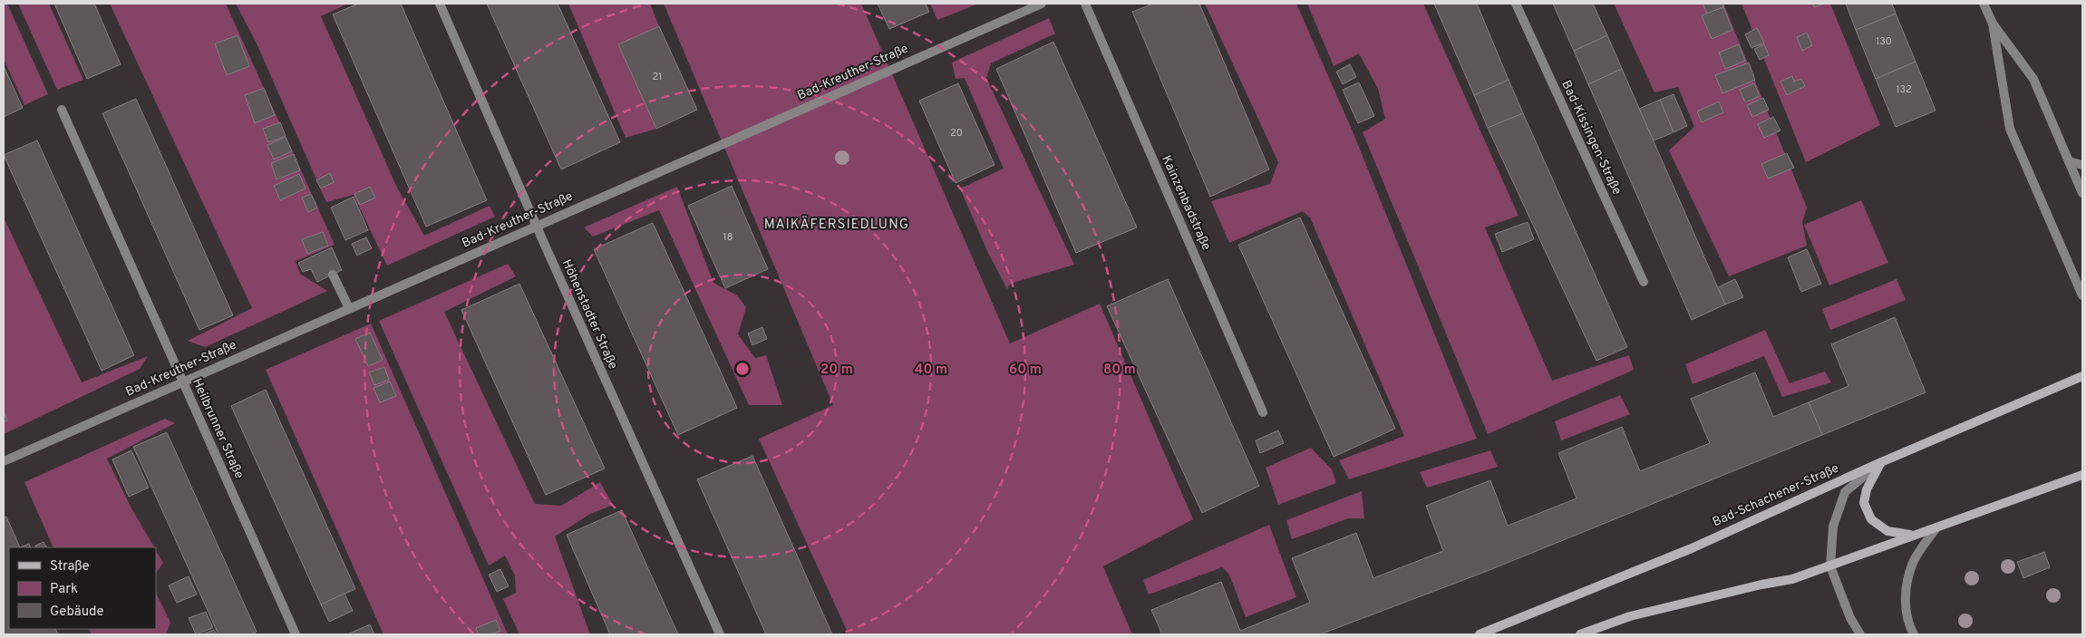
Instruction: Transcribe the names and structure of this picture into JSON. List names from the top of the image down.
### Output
{
  "streets": {
    "main road": ["Bad-Schachener-Straße"],
    "street": [
      "Bad-Kreuther-Straße",
      "Bad-Kissingen-Straße",
      "Kainzenbadstraße",
      "Höhenstadter Straße",
      "Heilbrunner Straße"
    ]
  },
  "crossings": [
    ["Bad-Kreuther-Straße", "Höhenstadter Straße"],
    ["Bad-Kreuther-Straße", "Heilbrunner Straße"]
  ],
  "districts": ["MAIKÄFERSIEDLUNG"],
  "house_numbers": [
    "130",
    "21",
    "132",
    "20",
    "18"
  ],
  "legend": ["Straße", "Park", "Gebäude"],
  "rings": [
    "20 m",
    "40 m",
    "60 m",
    "80 m"
  ]
}
